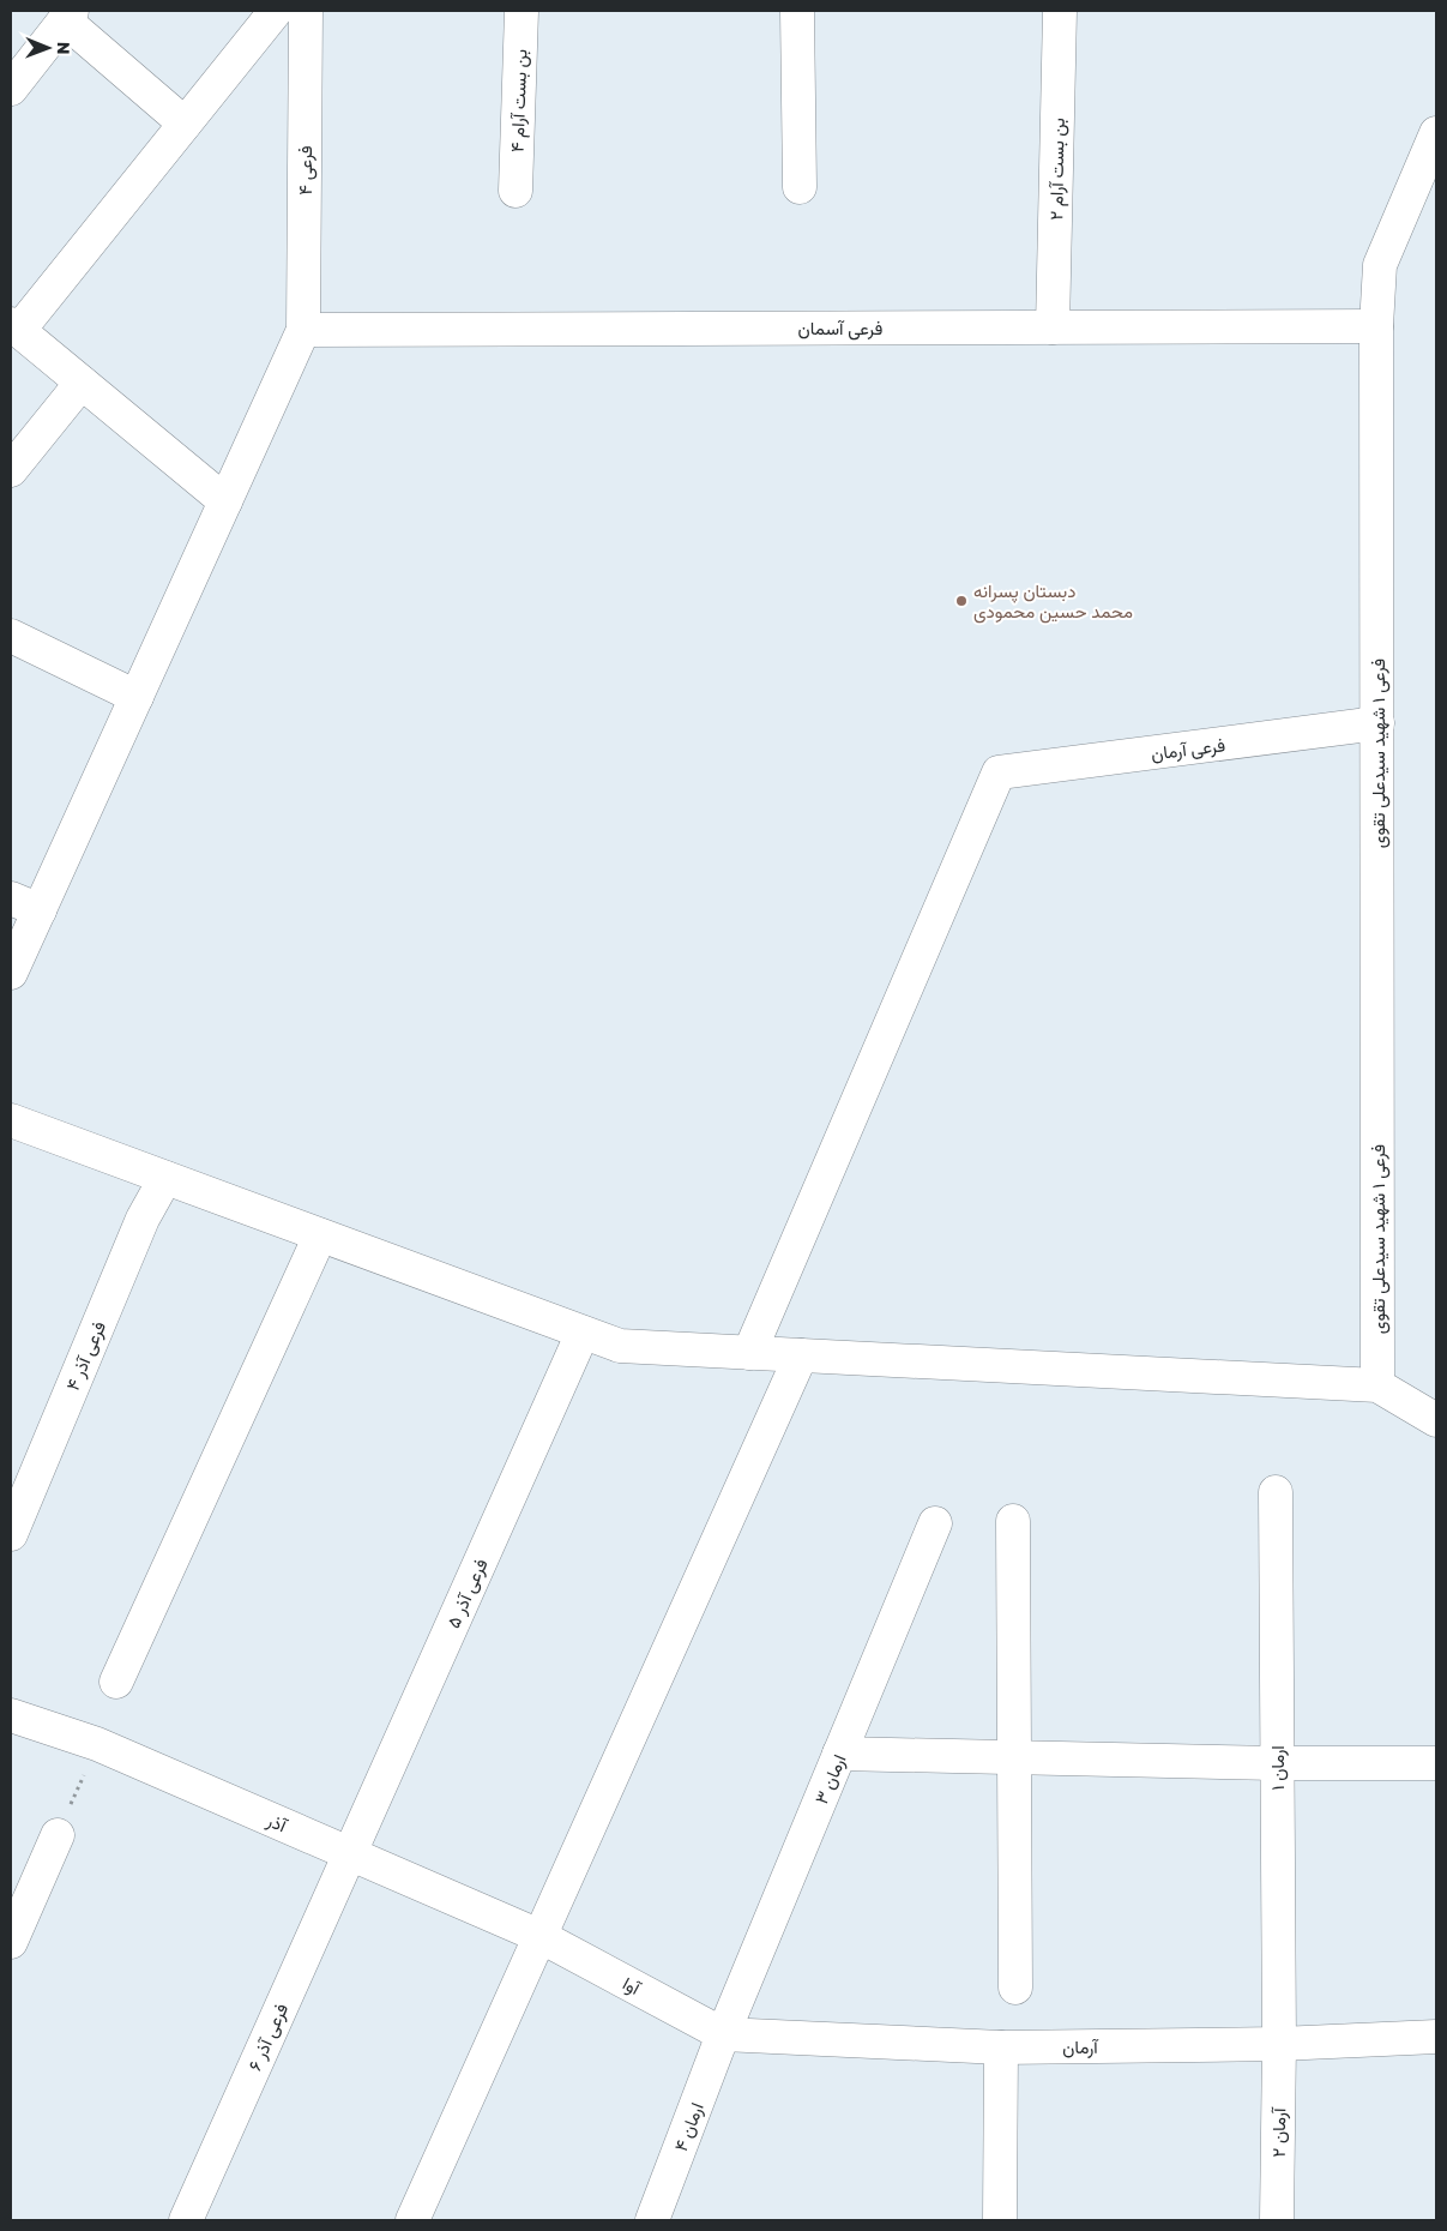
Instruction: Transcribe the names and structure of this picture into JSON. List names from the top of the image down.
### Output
{
  "streets": {
    "street": [
      "بن بست آرام ۴",
      "بن بست آرام ۲",
      "فرعی ۴",
      "فرعی آسمان",
      "فرعی آرمان",
      "فرعی ۱ شهید سیدعلی تقوی",
      "فرعی آذر ۴",
      "فرعی آذر ۵",
      "ارمان ۱",
      "ارمان ۳",
      "آذر",
      "آوا",
      "فرعی آذر ۶",
      "آرمان",
      "ارمان ۴",
      "آرمان ۲"
    ]
  },
  "crossings": [
    ["بن بست آرام ۲", "فرعی آسمان"],
    ["فرعی ۴", "فرعی آسمان"],
    ["فرعی آسمان", "فرعی ۱ شهید سیدعلی تقوی"],
    ["فرعی آرمان", "فرعی ۱ شهید سیدعلی تقوی"],
    ["فرعی آذر ۵", "آذر"],
    ["فرعی آذر ۵", "فرعی آذر ۶"],
    ["ارمان ۱", "آرمان"],
    ["ارمان ۱", "آرمان ۲"],
    ["ارمان ۳", "آوا"],
    ["ارمان ۳", "آرمان"],
    ["ارمان ۳", "ارمان ۴"],
    ["آذر", "آوا"],
    ["آذر", "فرعی آذر ۶"],
    ["آوا", "آرمان"],
    ["آوا", "ارمان ۴"],
    ["آرمان", "ارمان ۴"],
    ["آرمان", "آرمان ۲"]
  ],
  "places": ["دبستان پسرانه محمد حسین محمودی"],
  "north": "right"
}
